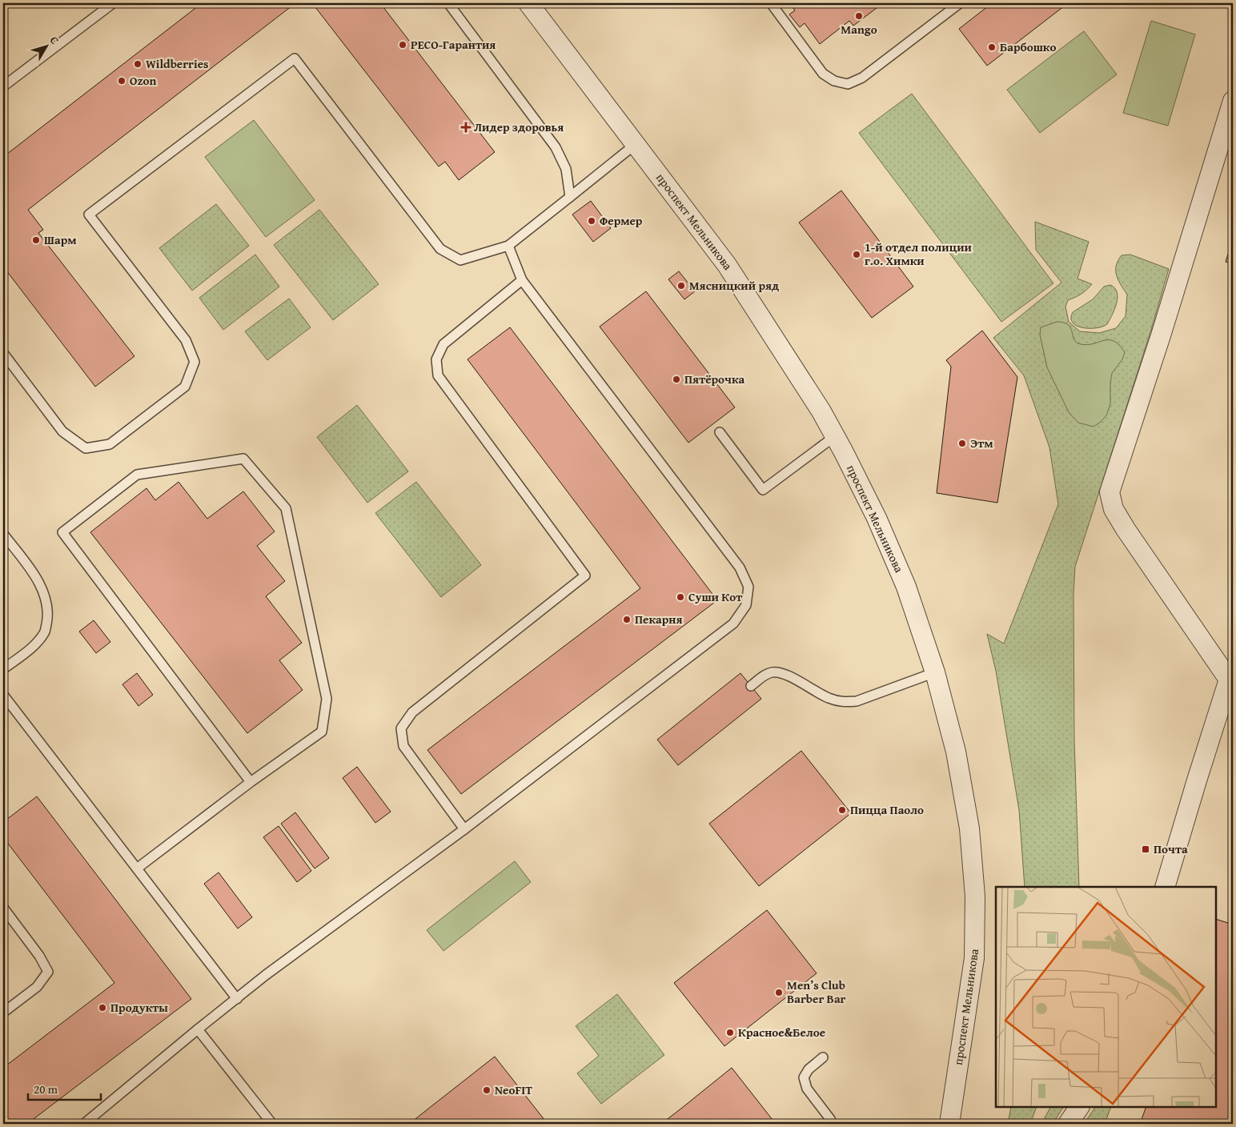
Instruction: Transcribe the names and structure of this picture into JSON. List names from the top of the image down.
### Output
{
  "streets": {
    "street": ["проспект Мельникова"]
  },
  "places": {
    "other": [
      "Mango",
      "РЕСО-Гарантия",
      "Барбошко",
      "Wildberries",
      "Ozon",
      "Фермер",
      "Шарм",
      "1-й отдел полиции г.о. Химки",
      "Мясницкий ряд",
      "Пятёрочка",
      "Этм",
      "Суши Кот",
      "Пекарня",
      "Пицца Паоло",
      "Men’s Club Barber Bar",
      "Продукты",
      "Красное&Белое",
      "NeoFIT"
    ],
    "health": ["Лидер здоровья"],
    "transit": ["Почта"]
  },
  "scale_bar": "20 m",
  "north": "top right"
}
